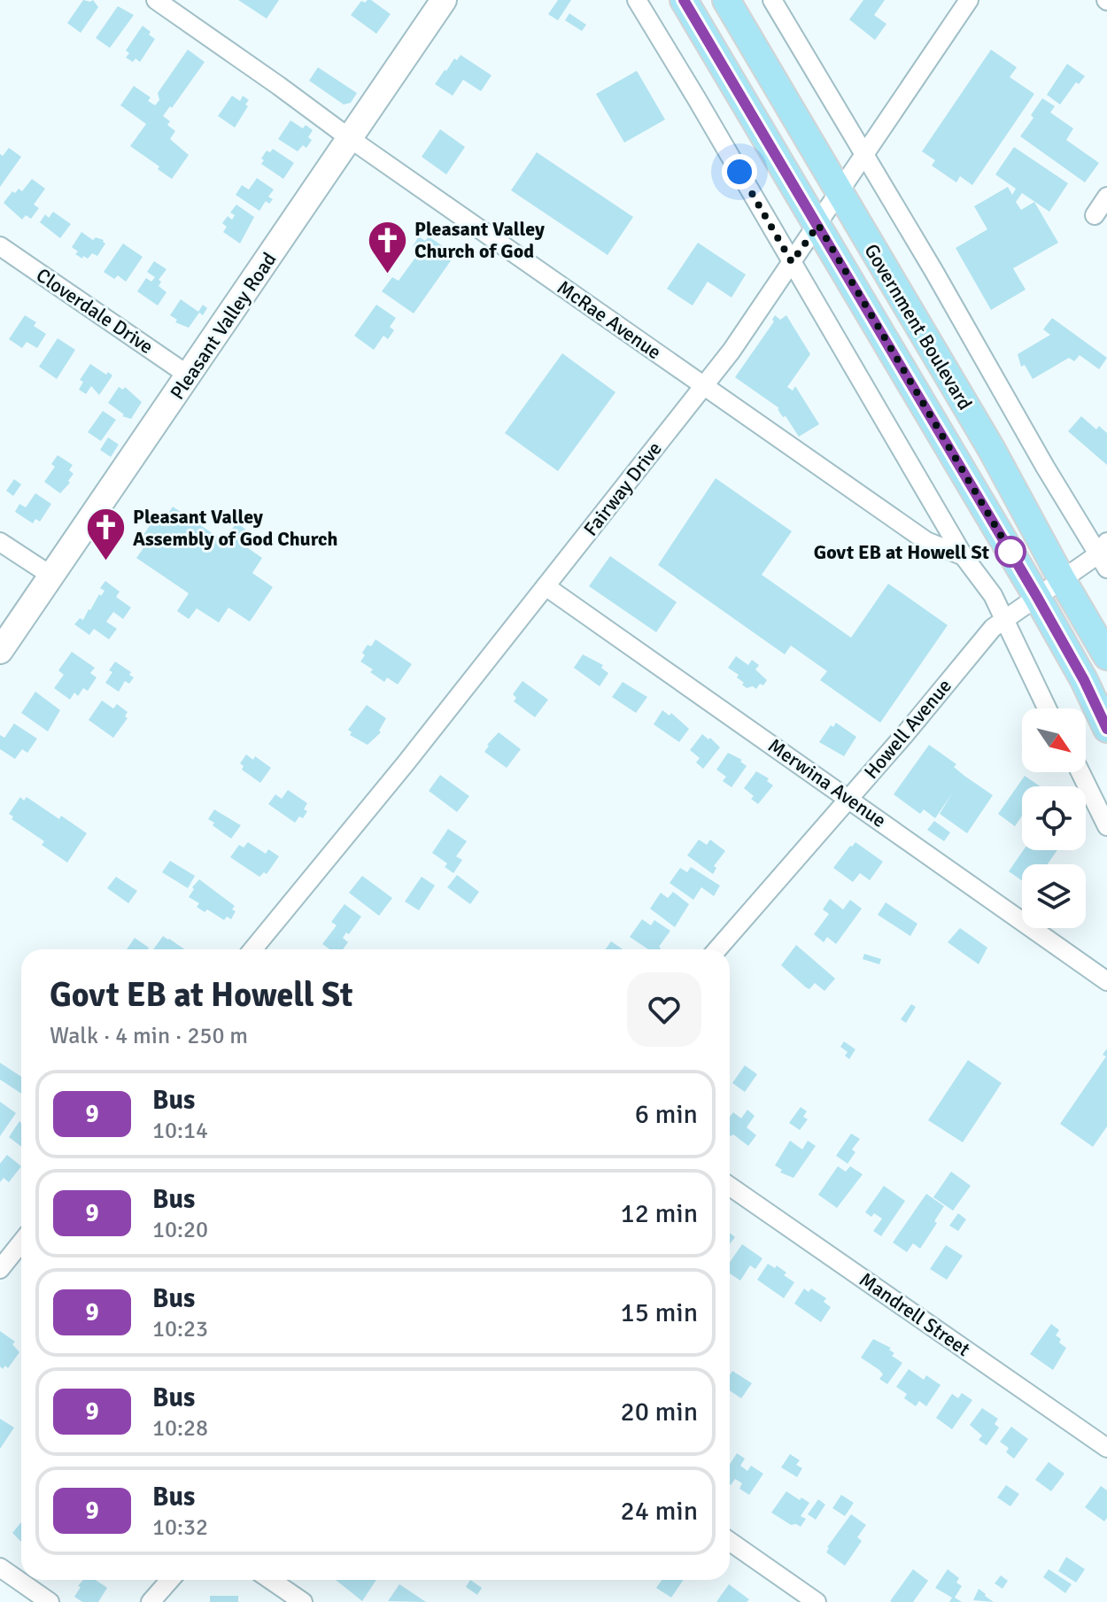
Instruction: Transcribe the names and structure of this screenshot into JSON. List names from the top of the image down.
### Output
{
  "streets": {
    "main road": ["Government Boulevard"],
    "street": [
      "Cloverdale Drive",
      "McRae Avenue",
      "Pleasant Valley Road",
      "Fairway Drive",
      "Howell Avenue",
      "Merwina Avenue",
      "Mandrell Street"
    ]
  },
  "crossings": [
    ["Cloverdale Drive", "Pleasant Valley Road"],
    ["McRae Avenue", "Pleasant Valley Road"],
    ["McRae Avenue", "Fairway Drive"],
    ["Government Boulevard", "Fairway Drive"],
    ["Government Boulevard", "Howell Avenue"],
    ["Fairway Drive", "Merwina Avenue"],
    ["Howell Avenue", "Merwina Avenue"]
  ],
  "places": {
    "church": ["Pleasant Valley Church of God", "Pleasant Valley Assembly of God Church"],
    "other": ["Govt EB at Howell St"]
  },
  "lines": ["bus line 9"],
  "north": "bottom right",
  "page": {
    "heading": ["Govt EB at Howell St", "Walk · 4 min · 250 m"],
    "list": [
      {
        "mark": "9",
        "name": "Bus",
        "note": "10:14",
        "value": "6 min"
      },
      {
        "mark": "9",
        "name": "Bus",
        "note": "10:20",
        "value": "12 min"
      },
      {
        "mark": "9",
        "name": "Bus",
        "note": "10:23",
        "value": "15 min"
      },
      {
        "mark": "9",
        "name": "Bus",
        "note": "10:28",
        "value": "20 min"
      },
      {
        "mark": "9",
        "name": "Bus",
        "note": "10:32",
        "value": "24 min"
      }
    ]
  }
}
